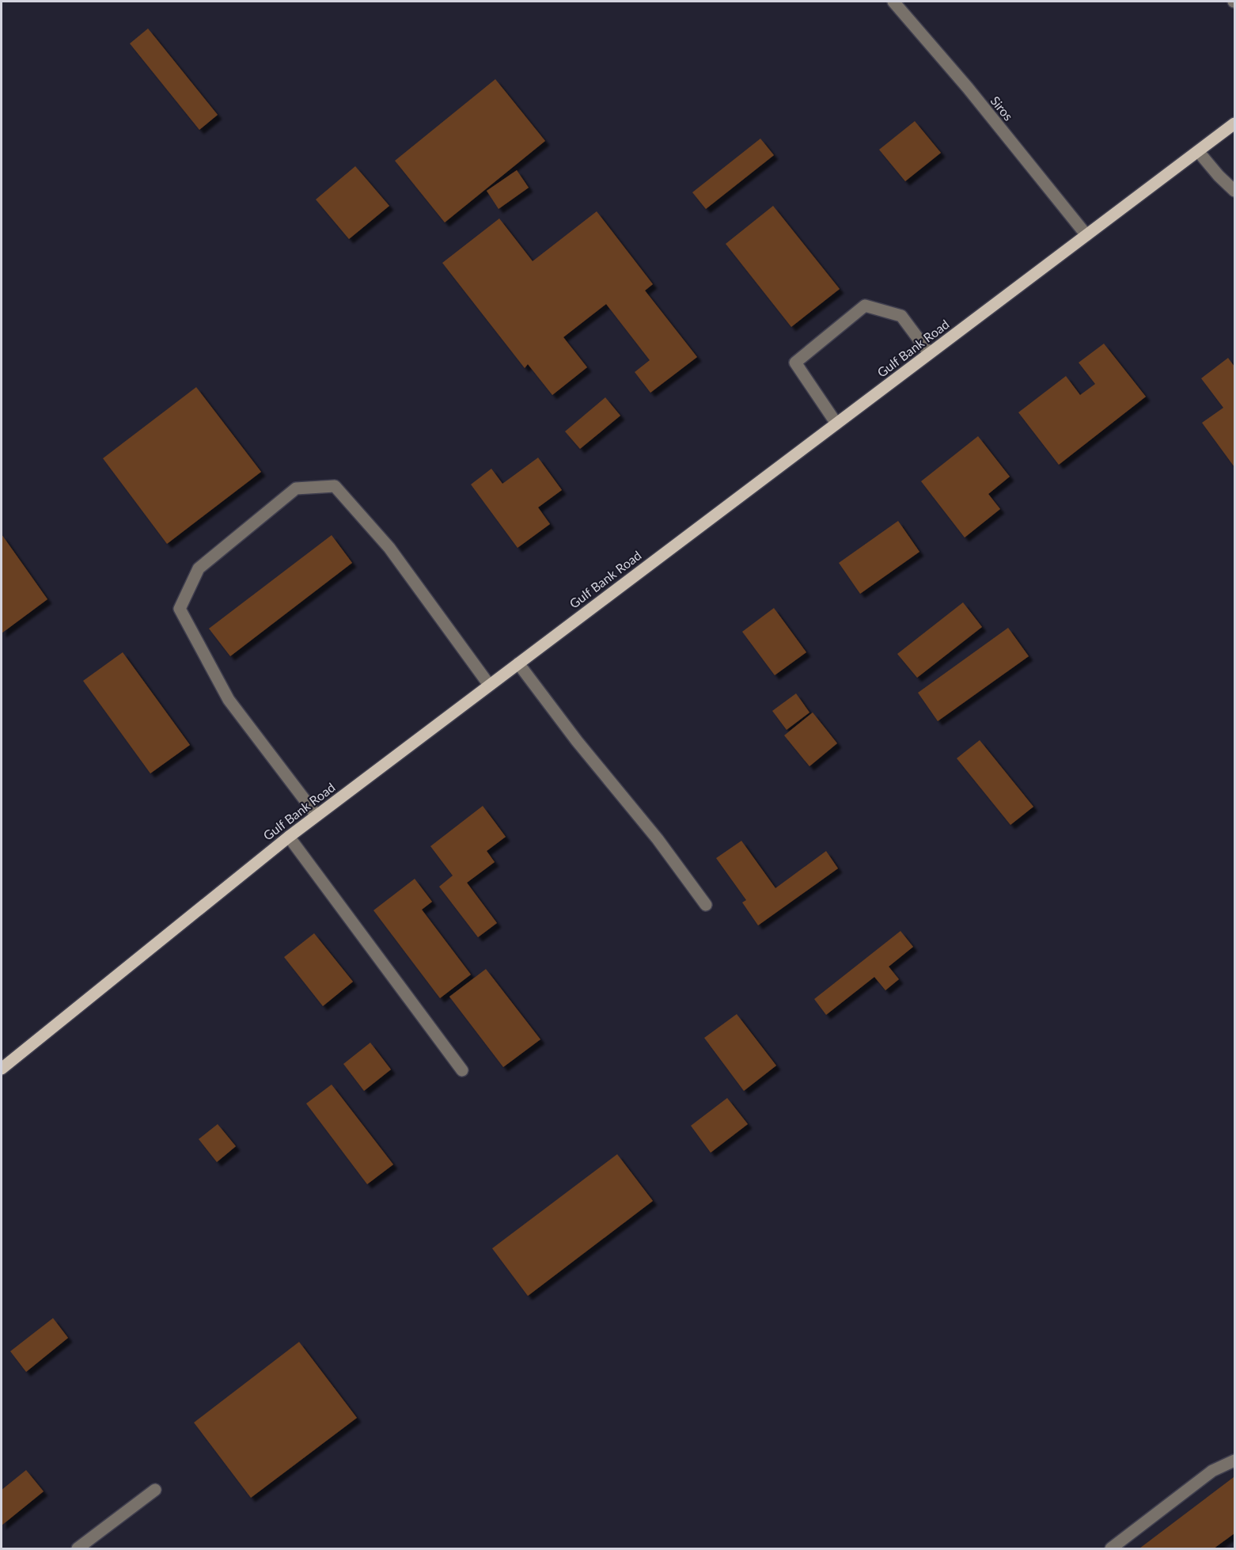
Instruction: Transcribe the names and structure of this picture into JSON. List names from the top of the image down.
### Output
{
  "streets": {
    "main road": ["Gulf Bank Road"],
    "lane": ["Siros"]
  },
  "crossings": [
    ["Siros", "Gulf Bank Road"]
  ]
}
